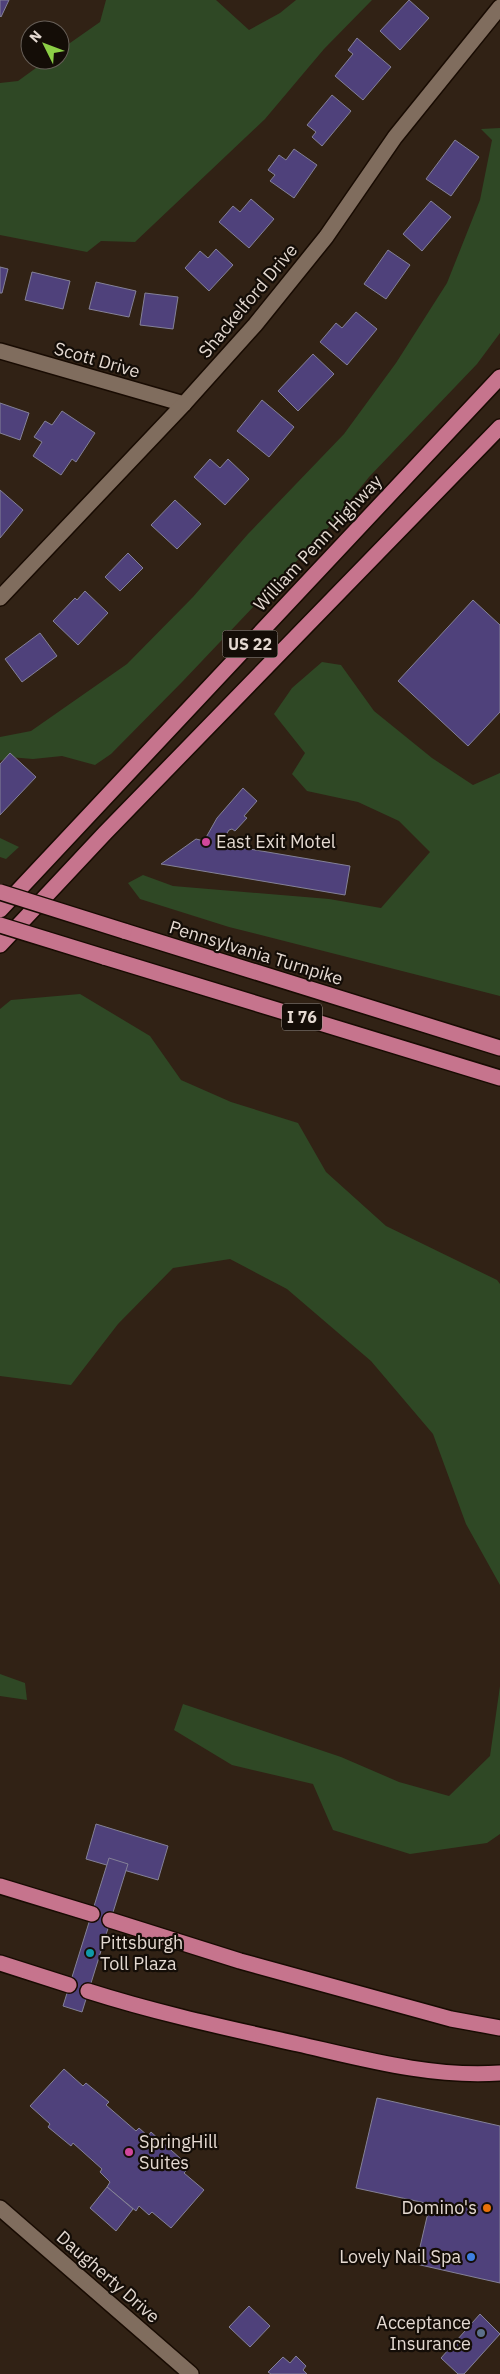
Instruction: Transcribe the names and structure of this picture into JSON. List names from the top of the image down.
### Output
{
  "streets": {
    "highway": [
      "William Penn Highway",
      "US 22",
      "Pennsylvania Turnpike",
      "I 76"
    ],
    "street": ["Shackelford Drive", "Scott Drive", "Daugherty Drive"]
  },
  "crossings": [
    ["Shackelford Drive", "Scott Drive"]
  ],
  "places": [
    "East Exit Motel",
    "Pittsburgh Toll Plaza",
    "SpringHill Suites",
    "Domino's",
    "Lovely Nail Spa",
    "Acceptance Insurance"
  ],
  "north": "top left"
}
